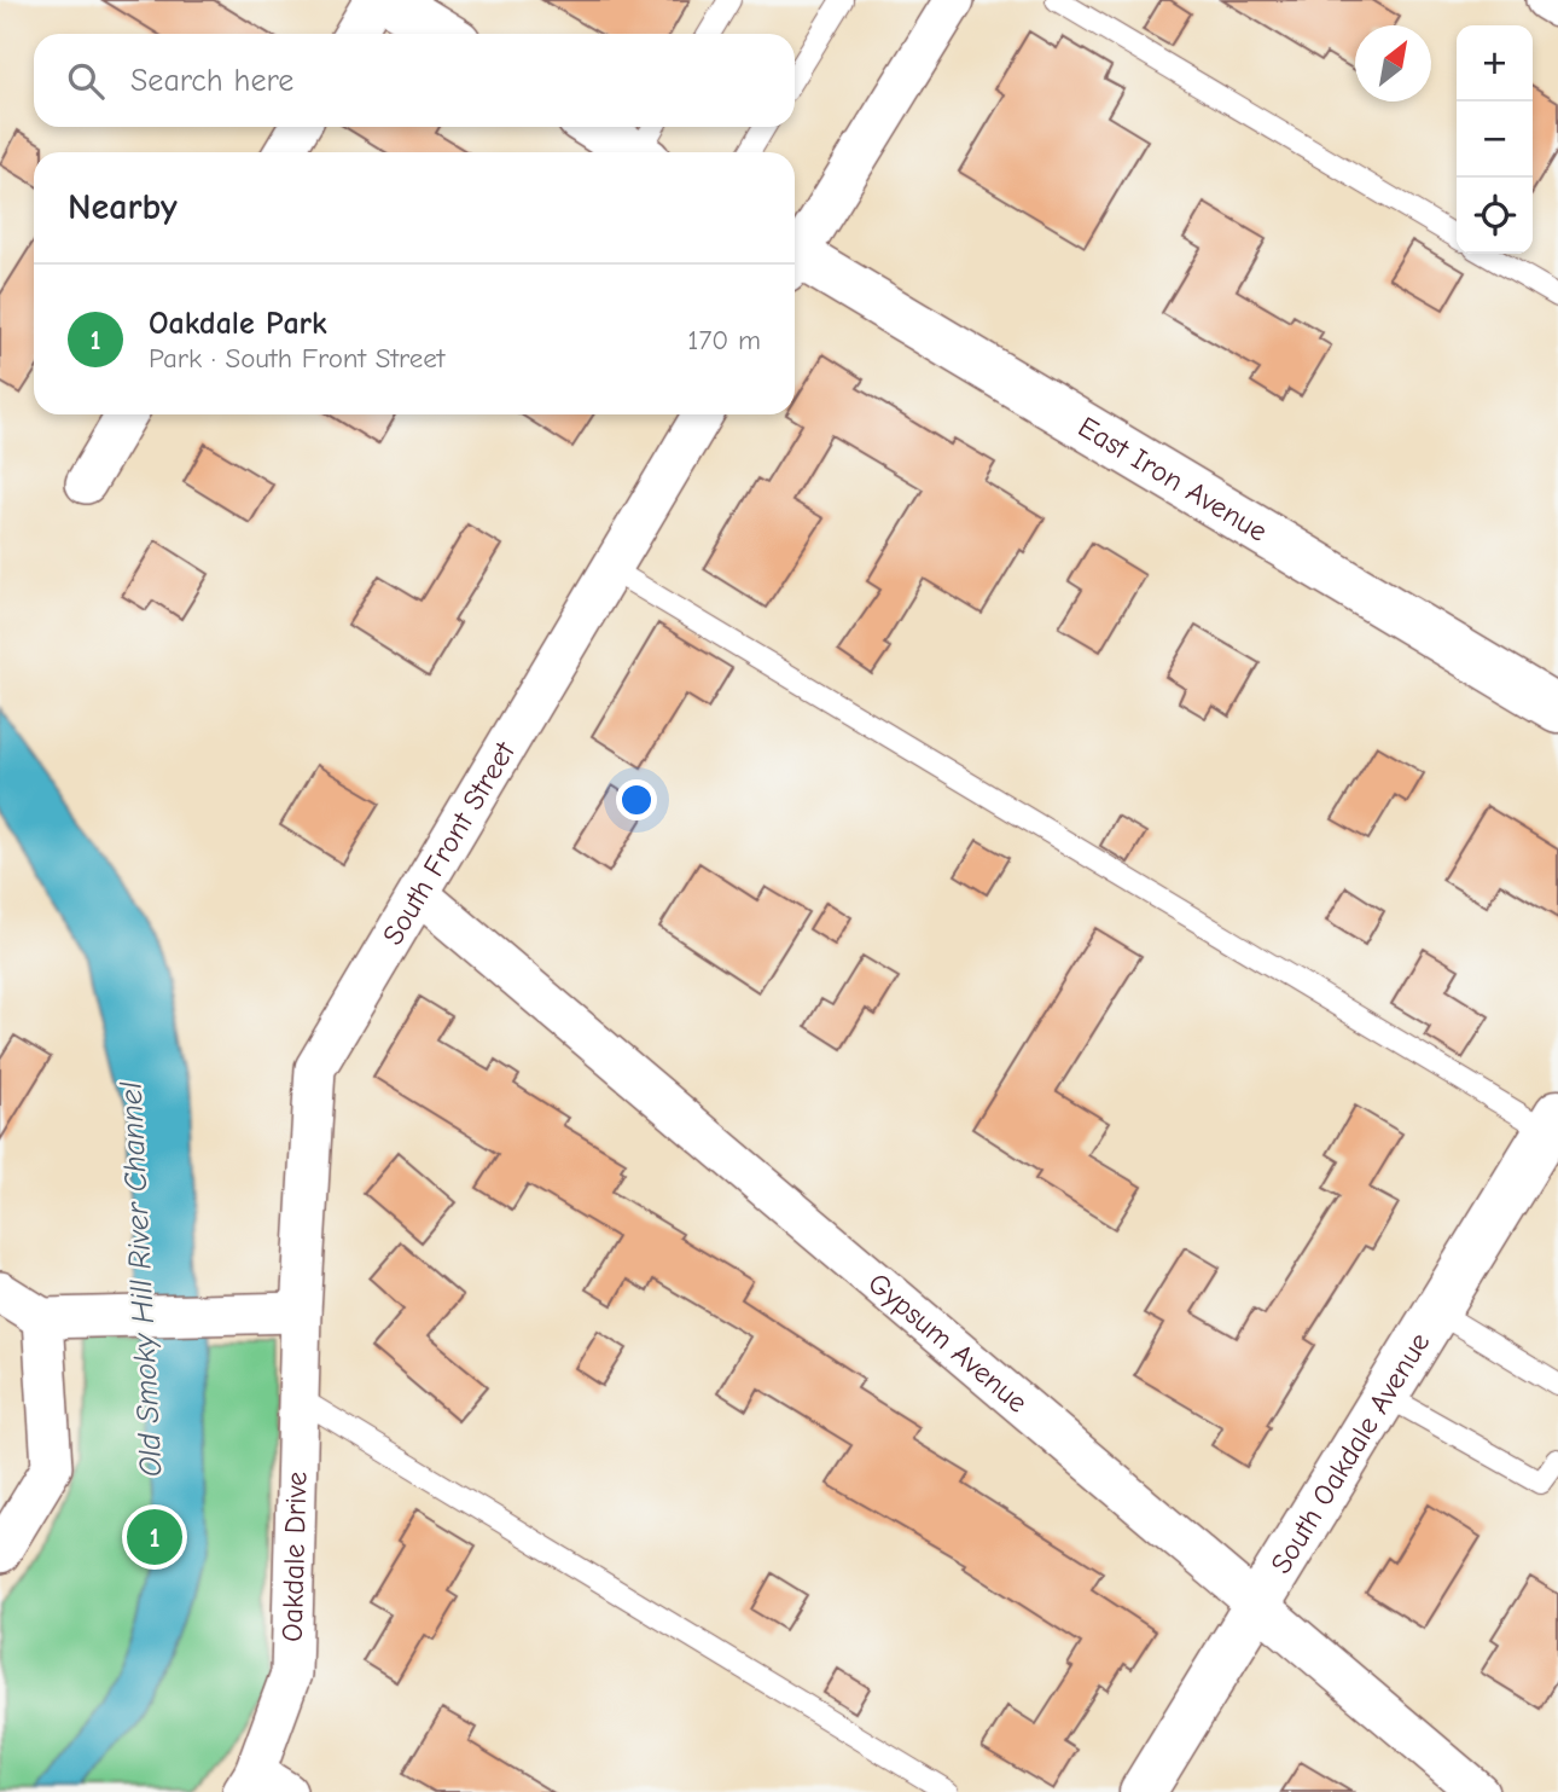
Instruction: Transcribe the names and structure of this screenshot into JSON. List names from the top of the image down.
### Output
{
  "streets": {
    "street": [
      "East Iron Avenue",
      "South Front Street",
      "Gypsum Avenue",
      "South Oakdale Avenue",
      "Oakdale Drive"
    ]
  },
  "crossings": [
    ["South Front Street", "Gypsum Avenue"],
    ["South Front Street", "Oakdale Drive"],
    ["Gypsum Avenue", "South Oakdale Avenue"]
  ],
  "water": ["Old Smoky Hill River Channel"],
  "north": "top right",
  "page": {
    "map_buttons": ["+", "−"],
    "search": "Search here",
    "heading": "Nearby",
    "list": [
      {
        "mark": "1",
        "name": "Oakdale Park",
        "note": "Park · South Front Street",
        "value": "170 m"
      }
    ],
    "pins": "1"
  }
}
